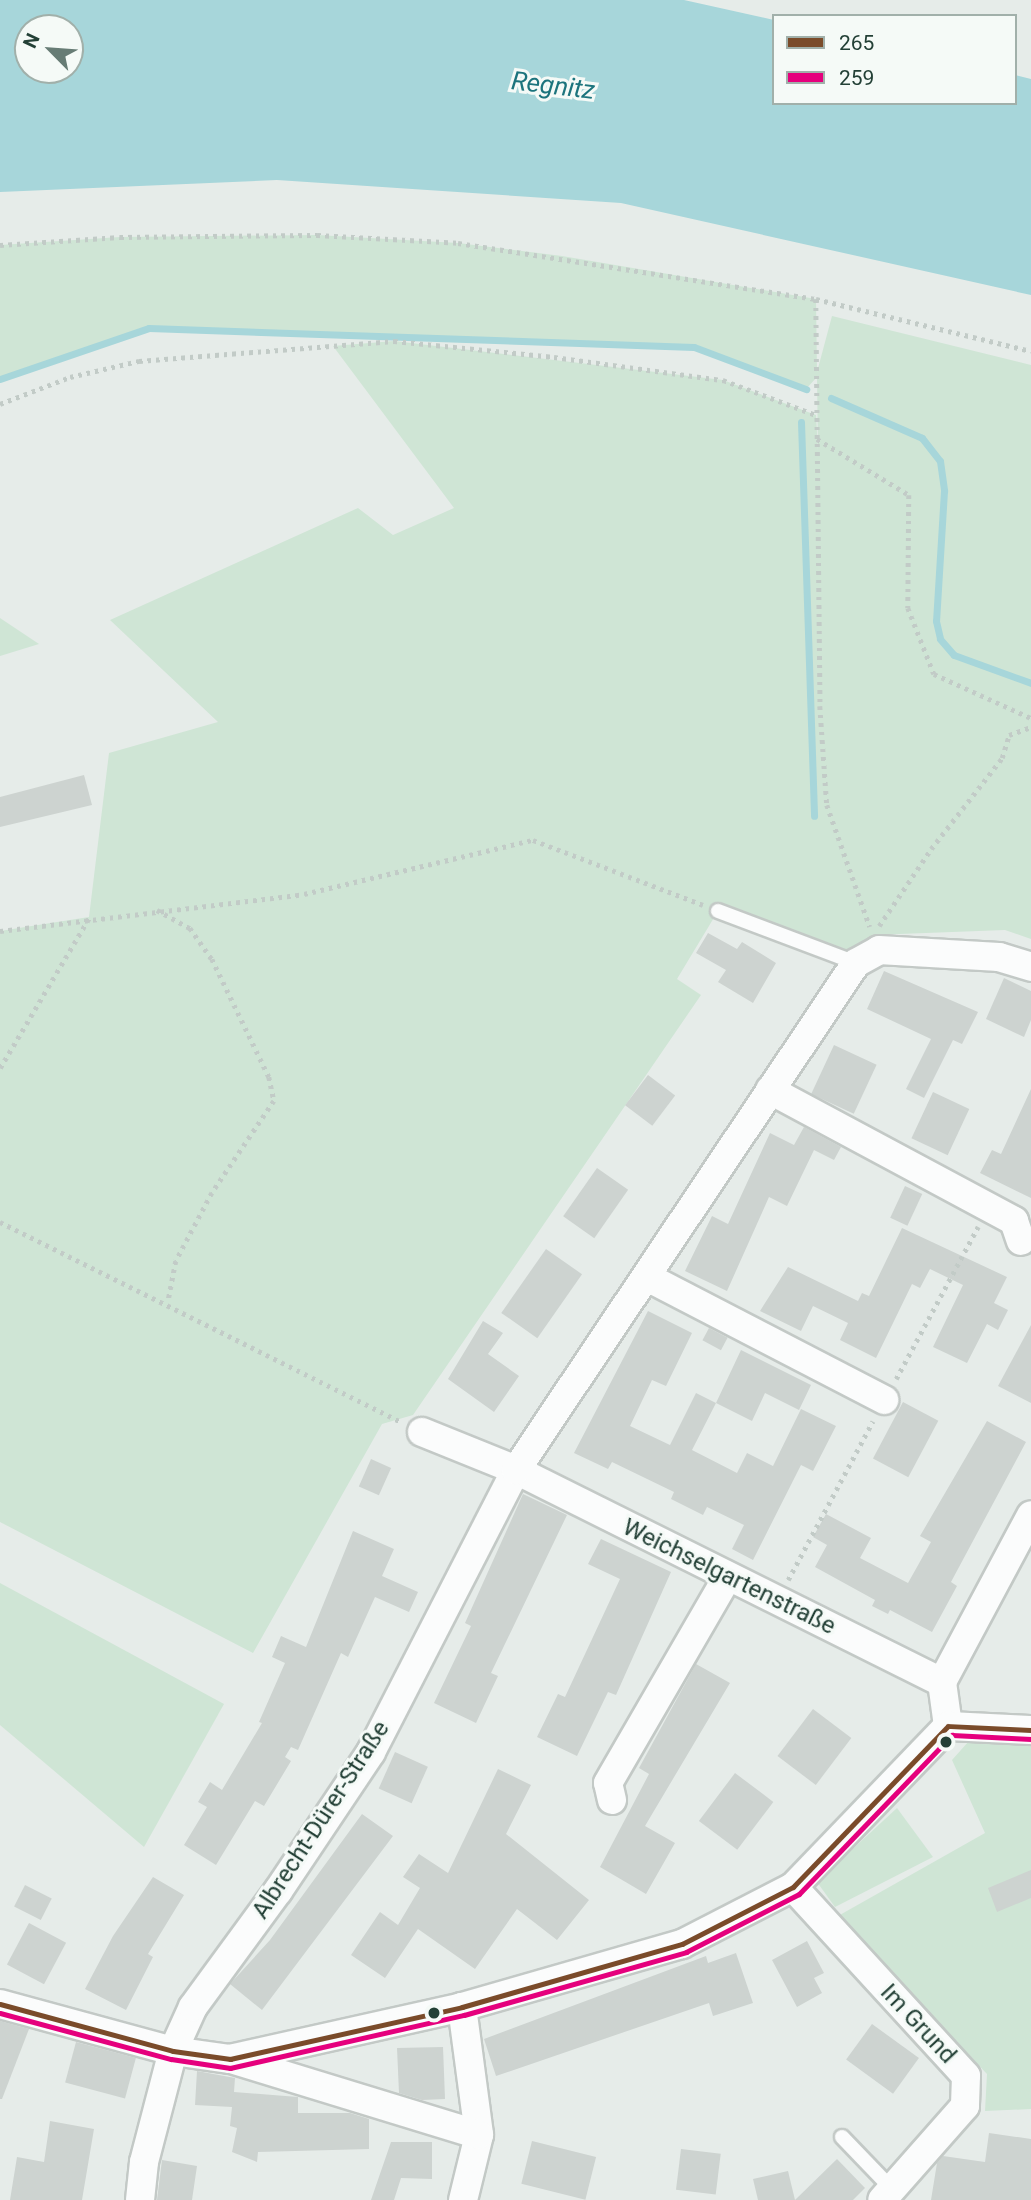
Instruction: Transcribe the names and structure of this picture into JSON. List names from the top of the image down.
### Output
{
  "streets": {
    "street": ["Weichselgartenstraße", "Albrecht-Dürer-Straße", "Im Grund"]
  },
  "crossings": [
    ["Weichselgartenstraße", "Albrecht-Dürer-Straße"]
  ],
  "water": ["Regnitz"],
  "lines": ["transit line 265", "transit line 259"],
  "legend": ["265", "259"],
  "north": "top left"
}
